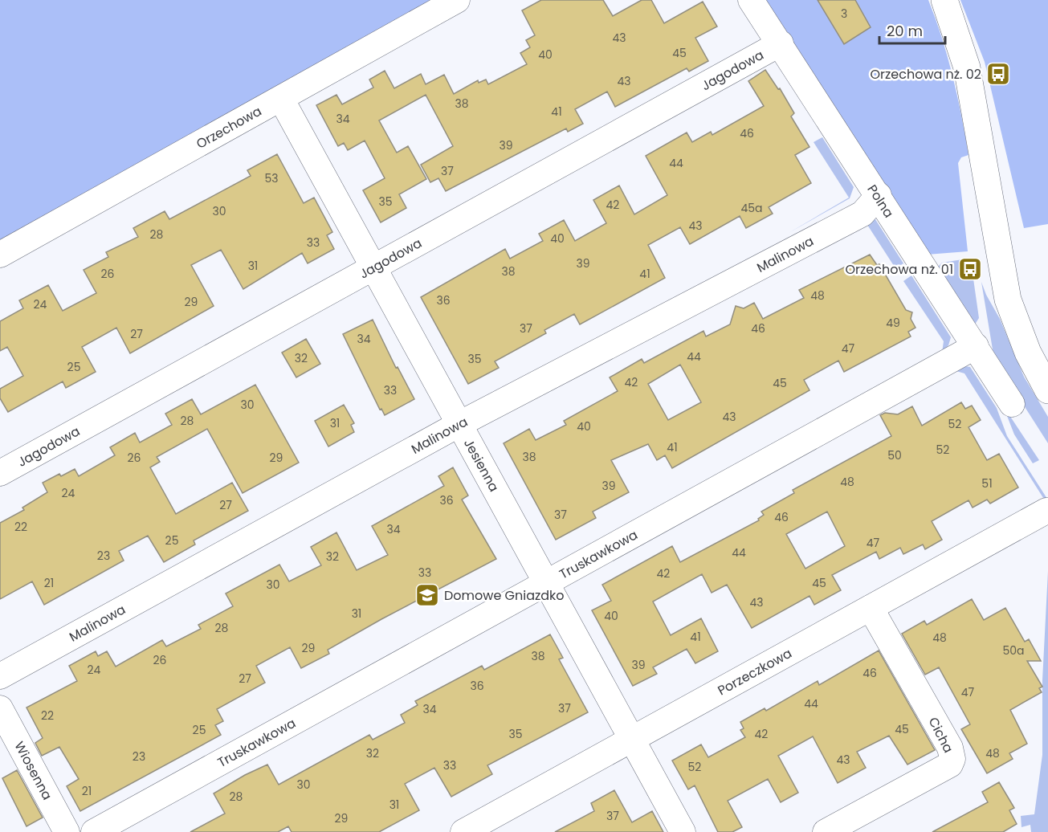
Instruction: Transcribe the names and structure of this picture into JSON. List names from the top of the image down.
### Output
{
  "streets": {
    "street": [
      "Jagodowa",
      "Orzechowa",
      "Polna",
      "Malinowa",
      "Jesienna",
      "Truskawkowa",
      "Porzeczkowa",
      "Cicha",
      "Wiosenna"
    ]
  },
  "crossings": [
    ["Jagodowa", "Polna"],
    ["Jagodowa", "Jesienna"],
    ["Orzechowa", "Jesienna"],
    ["Polna", "Malinowa"],
    ["Polna", "Truskawkowa"],
    ["Malinowa", "Jesienna"],
    ["Jesienna", "Truskawkowa"],
    ["Jesienna", "Porzeczkowa"],
    ["Porzeczkowa", "Cicha"]
  ],
  "places": {
    "bus stop": ["Orzechowa nż. 02", "Orzechowa nż. 01"],
    "school or university": ["Domowe Gniazdko"]
  },
  "house_numbers": [
    "3",
    "43",
    "45",
    "40",
    "43",
    "38",
    "41",
    "34",
    "46",
    "39",
    "44",
    "37",
    "53",
    "35",
    "42",
    "45a",
    "30",
    "43",
    "28",
    "40",
    "33",
    "39",
    "31",
    "38",
    "26",
    "41",
    "48",
    "36",
    "29",
    "24",
    "49",
    "37",
    "46",
    "27",
    "34",
    "47",
    "44",
    "32",
    "35",
    "25",
    "42",
    "45",
    "33",
    "30",
    "43",
    "28",
    "31",
    "52",
    "40",
    "41",
    "52",
    "50",
    "38",
    "26",
    "29",
    "48",
    "51",
    "39",
    "24",
    "36",
    "27",
    "37",
    "46",
    "22",
    "34",
    "25",
    "47",
    "44",
    "23",
    "32",
    "33",
    "42",
    "21",
    "45",
    "30",
    "43",
    "31",
    "40",
    "28",
    "41",
    "48",
    "29",
    "50a",
    "38",
    "26",
    "39",
    "24",
    "46",
    "27",
    "36",
    "47",
    "44",
    "37",
    "34",
    "22",
    "45",
    "25",
    "35",
    "42",
    "32",
    "48",
    "23",
    "43",
    "33",
    "52",
    "30",
    "21",
    "28",
    "31",
    "37",
    "29"
  ],
  "scale_bar": "20 m"
}
